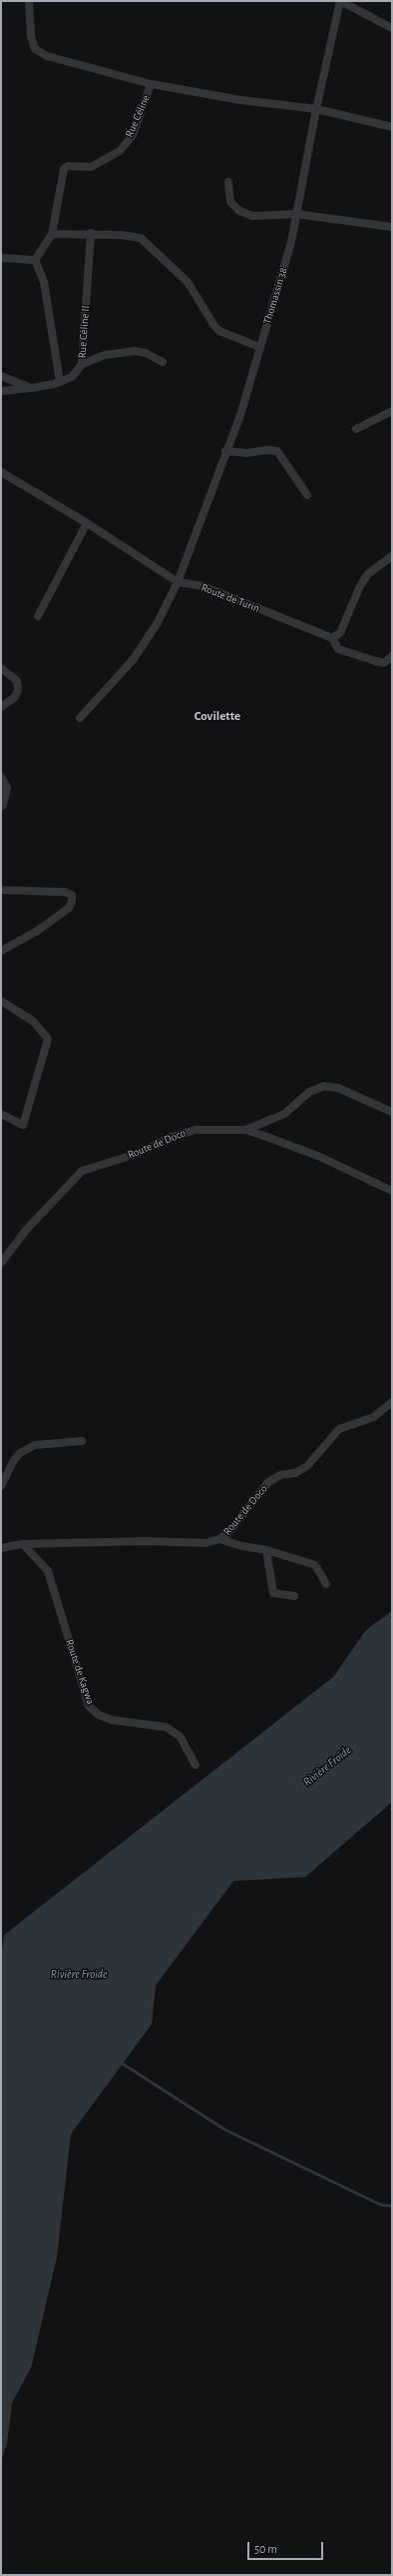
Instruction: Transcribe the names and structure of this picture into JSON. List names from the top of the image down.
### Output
{
  "streets": {
    "street": [
      "Rue Céline",
      "Thomassin 38",
      "Rue Céline II",
      "Route de Turin",
      "Route de Doco",
      "Route de Kagwa"
    ]
  },
  "crossings": [
    ["Rue Céline", "Thomassin 38"],
    ["Thomassin 38", "Route de Turin"],
    ["Route de Doco", "Route de Kagwa"]
  ],
  "districts": ["Covilette"],
  "water": ["Rivière Froide"],
  "scale_bar": "50 m"
}
